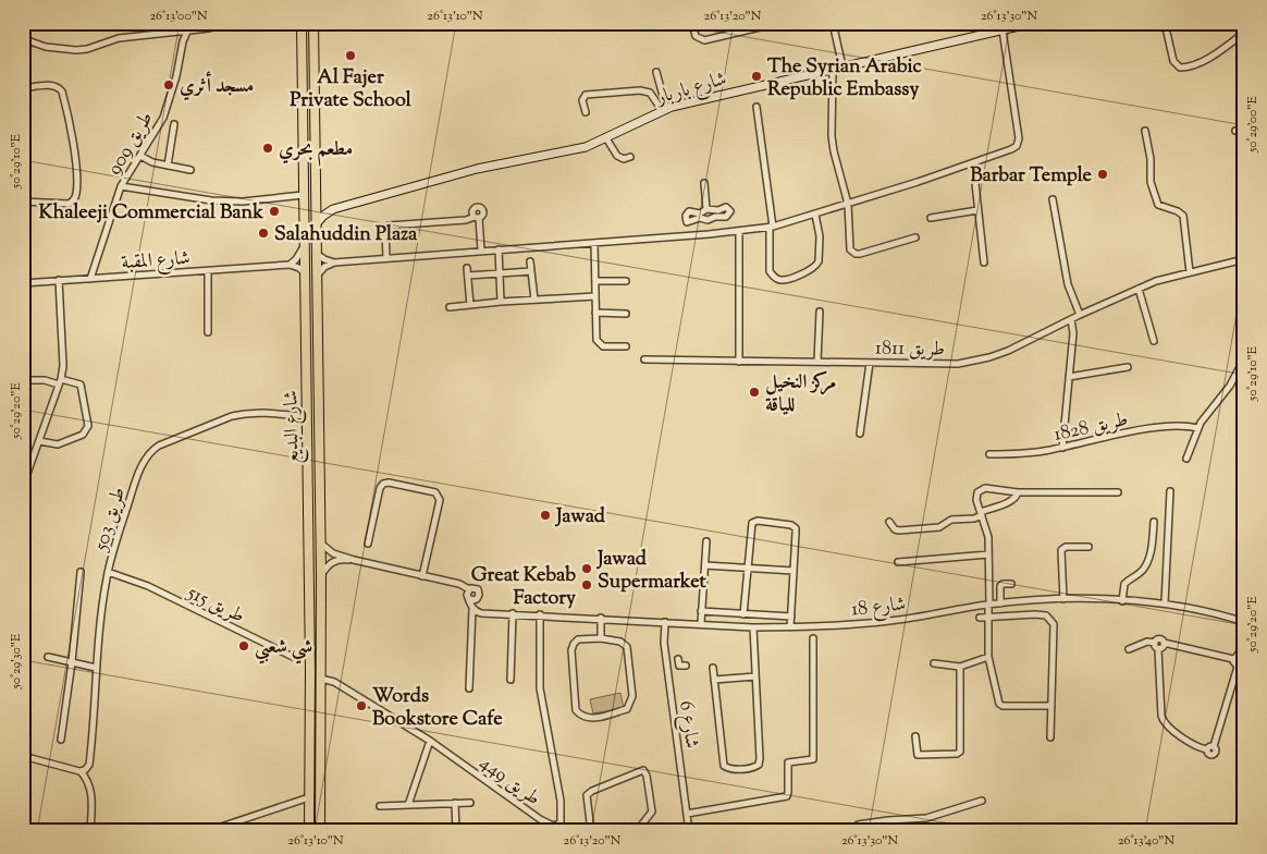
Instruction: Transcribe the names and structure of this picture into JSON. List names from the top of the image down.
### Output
{
  "streets": {
    "main road": ["شارع البديع"],
    "street": [
      "شارع باربار",
      "طريق 909",
      "شارع المقبة",
      "طريق 1811",
      "طريق 1828",
      "طريق 503",
      "طريق 515",
      "شارع 18",
      "شارع 6",
      "طريق 449"
    ]
  },
  "crossings": [
    ["شارع باربار", "شارع البديع"],
    ["طريق 909", "شارع المقبة"],
    ["شارع البديع", "طريق 503"],
    ["شارع البديع", "طريق 515"],
    ["شارع البديع", "طريق 449"],
    ["طريق 503", "طريق 515"],
    ["شارع 18", "شارع 6"],
    ["شارع 18", "طريق 449"]
  ],
  "places": [
    "Al Fajer Private School",
    "The Syrian Arabic Republic Embassy",
    "مسجد أثري",
    "مطعم بحري",
    "Barbar Temple",
    "Khaleeji Commercial Bank",
    "Salahuddin Plaza",
    "مركز النخيل للياقة",
    "Jawad",
    "Jawad Supermarket",
    "Great Kebab Factory",
    "شي شعبي",
    "Words Bookstore Cafe"
  ],
  "coordinates": [
    "26°13'00\"N",
    "26°13'10\"N",
    "26°13'20\"N",
    "26°13'30\"N",
    "50°29'00\"E",
    "50°29'10\"E",
    "50°29'20\"E",
    "50°29'30\"E",
    "26°13'40\"N"
  ]
}
